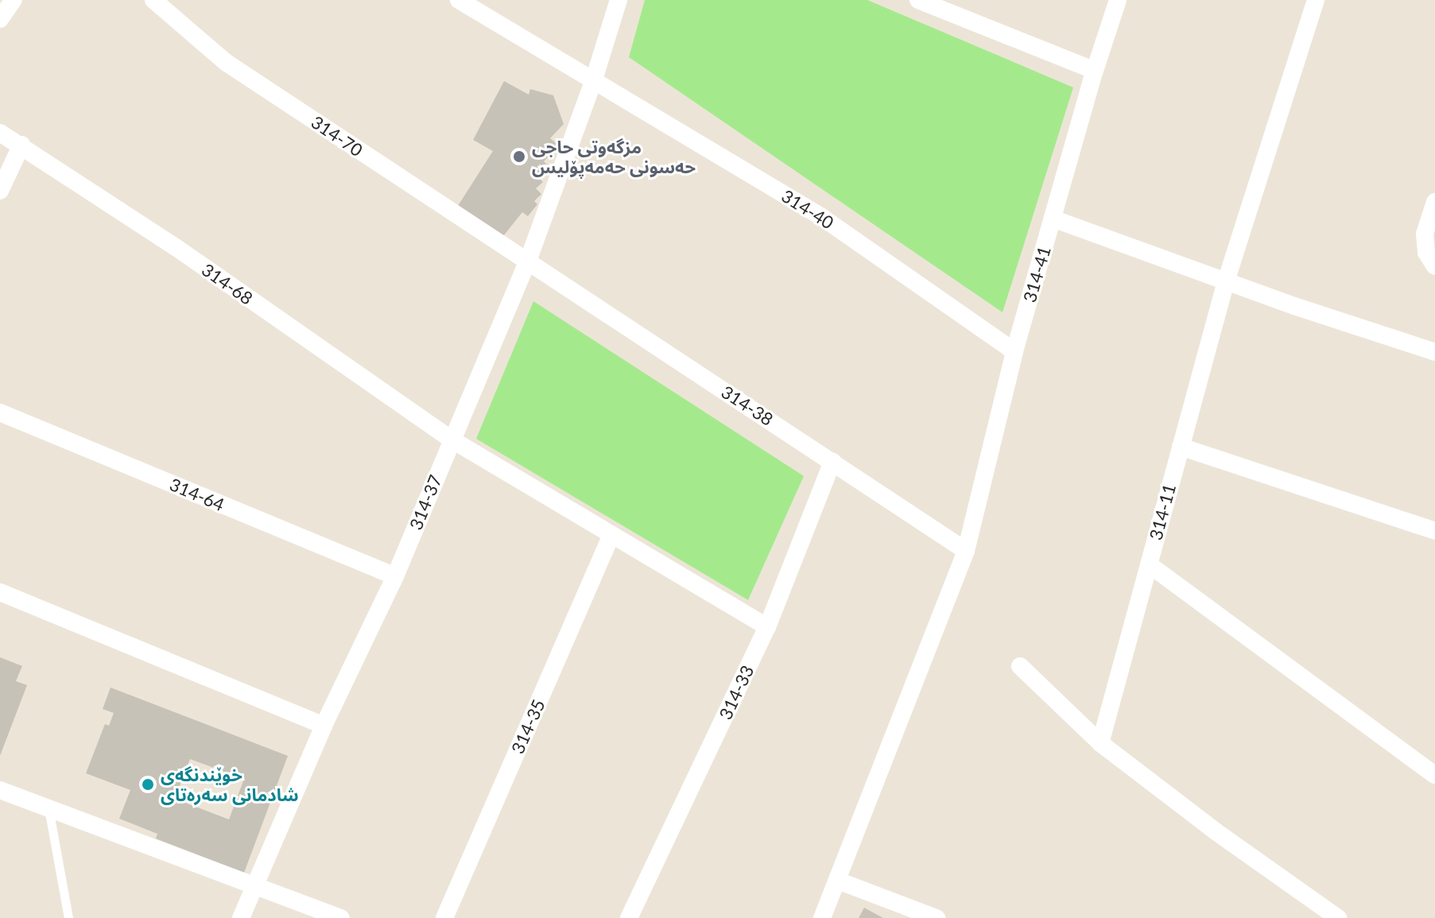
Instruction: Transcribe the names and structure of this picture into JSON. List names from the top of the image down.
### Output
{
  "streets": {
    "street": [
      "314-70",
      "314-40",
      "314-41",
      "314-68",
      "314-38",
      "314-64",
      "314-37",
      "314-11",
      "314-33",
      "314-35"
    ]
  },
  "crossings": [
    ["314-70", "314-38"],
    ["314-70", "314-37"],
    ["314-40", "314-41"],
    ["314-40", "314-37"],
    ["314-41", "314-38"],
    ["314-68", "314-37"],
    ["314-68", "314-33"],
    ["314-68", "314-35"],
    ["314-38", "314-37"],
    ["314-38", "314-33"],
    ["314-64", "314-37"]
  ],
  "places": ["مزگەوتی حاجی حەسونی حەمەپۆلیس", "خوێندنگەی شادمانی سەرەتای"]
}
